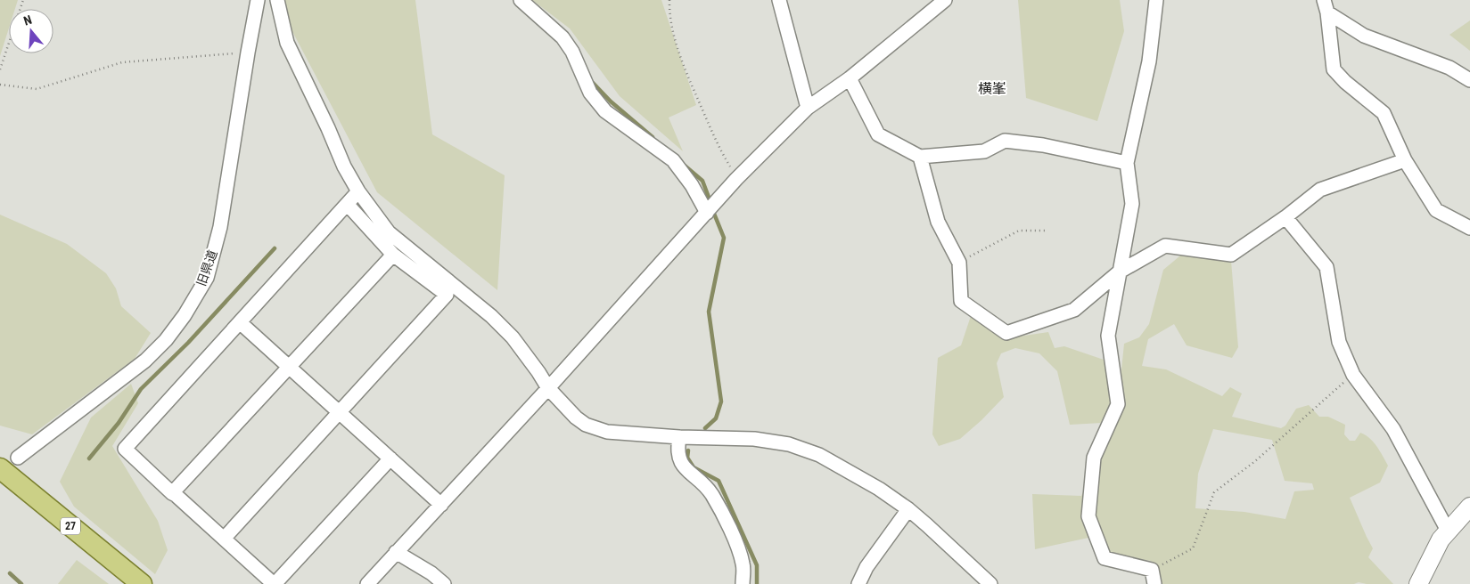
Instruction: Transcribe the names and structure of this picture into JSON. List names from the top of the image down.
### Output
{
  "streets": {
    "main road": ["27"],
    "street": ["旧県道"]
  },
  "districts": ["横峯"],
  "north": "top"
}
